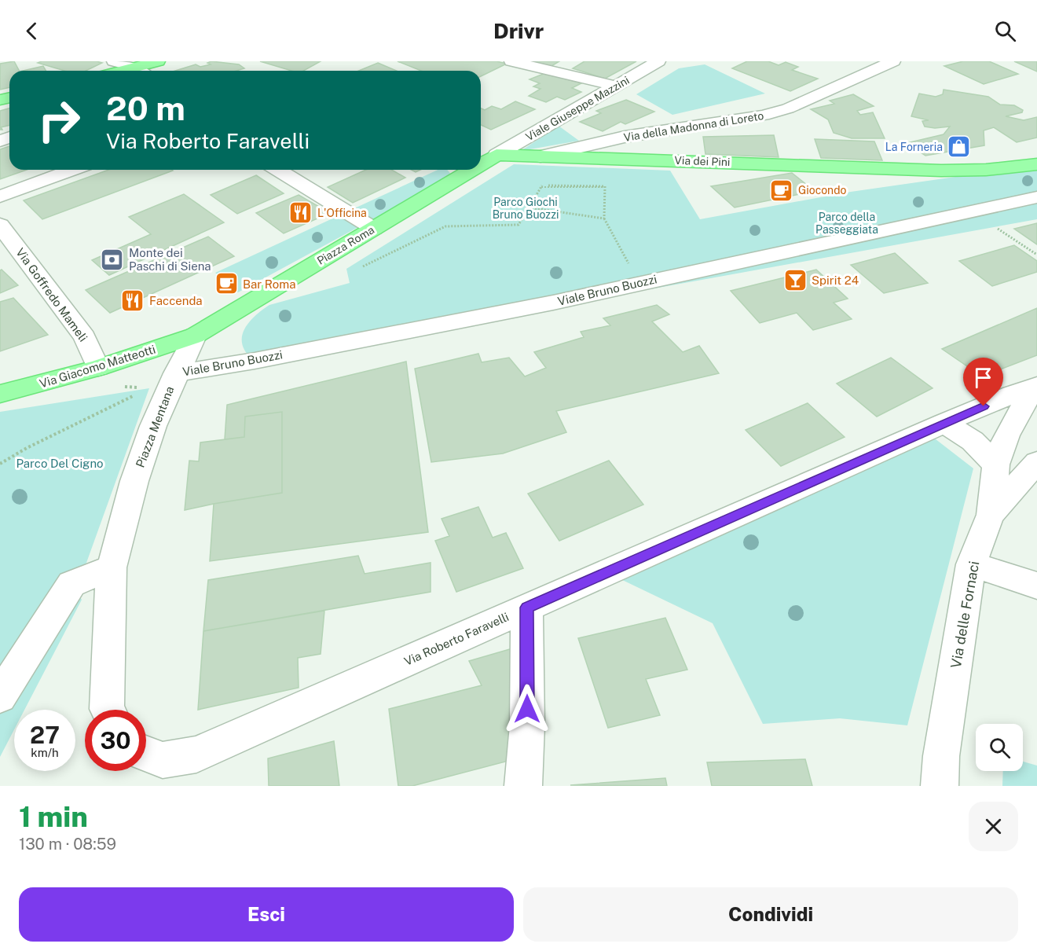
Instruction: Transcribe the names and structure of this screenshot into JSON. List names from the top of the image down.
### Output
{
  "streets": {
    "main road": ["Via dei Pini", "Piazza Roma", "Via Giacomo Matteotti"],
    "street": [
      "Viale Giuseppe Mazzini",
      "Via della Madonna di Loreto",
      "Viale Bruno Buozzi",
      "Via Goffredo Mameli",
      "Piazza Mentana",
      "Via delle Fornaci",
      "Via Roberto Faravelli"
    ]
  },
  "crossings": [
    ["Viale Giuseppe Mazzini", "Via dei Pini"],
    ["Viale Giuseppe Mazzini", "Piazza Roma"],
    ["Via della Madonna di Loreto", "Via dei Pini"],
    ["Via dei Pini", "Piazza Roma"],
    ["Piazza Roma", "Via Giacomo Matteotti"],
    ["Piazza Roma", "Piazza Mentana"],
    ["Viale Bruno Buozzi", "Piazza Mentana"],
    ["Via Goffredo Mameli", "Via Giacomo Matteotti"],
    ["Via Giacomo Matteotti", "Piazza Mentana"]
  ],
  "parks": ["Parco Giochi Bruno Buozzi", "Parco della Passeggiata", "Parco Del Cigno"],
  "places": {
    "shop": ["La Forneria"],
    "cafe": ["Giocondo", "Bar Roma"],
    "restaurant": ["L'Officina", "Faccenda"],
    "bank": ["Monte dei Paschi di Siena"],
    "bar": ["Spirit 24"]
  },
  "page": {
    "header": "Drivr",
    "turn": ["20 m", "Via Roberto Faravelli"],
    "speed": "27 km/h",
    "limit": "30",
    "heading": ["1 min", "130 m · 08:59"],
    "buttons": ["Esci", "Condividi"]
  }
}
